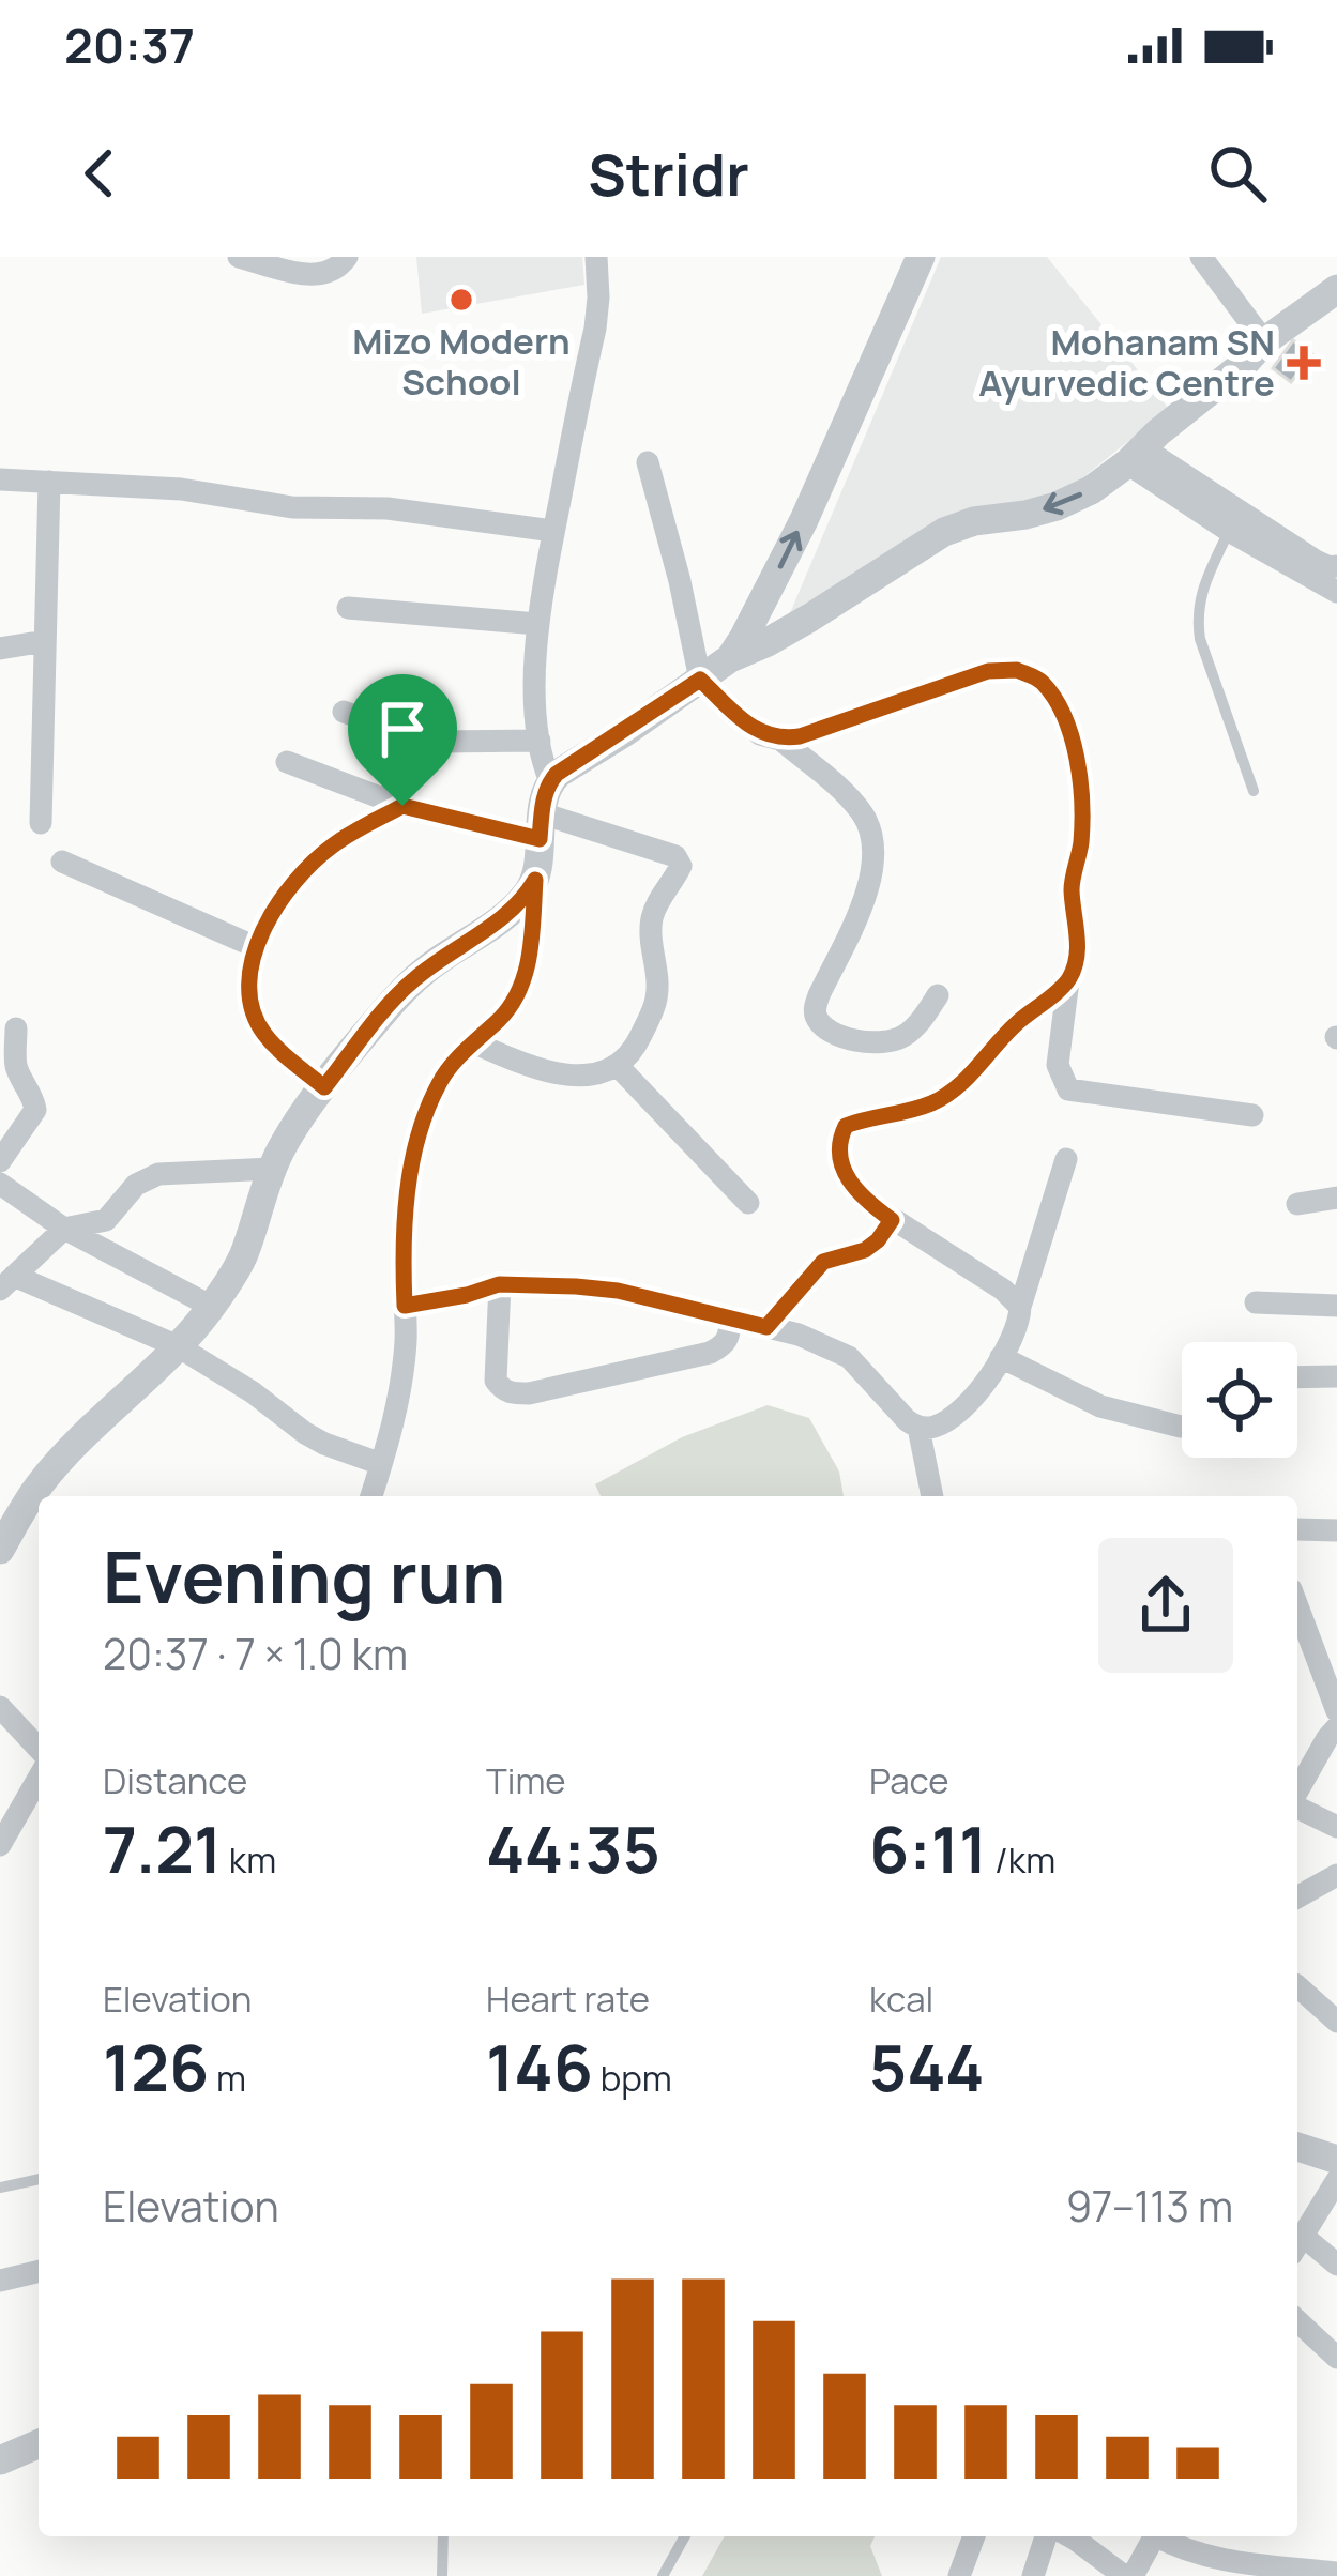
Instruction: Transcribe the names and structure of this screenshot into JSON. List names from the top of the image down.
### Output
{
  "places": {
    "other": ["Mizo Modern School"],
    "health": ["Mohanam SN Ayurvedic Centre"]
  },
  "page": {
    "status": "20:37",
    "header": "Stridr",
    "heading": ["Evening run", "20:37 · 7 × 1.0 km"],
    "stats": [
      ["Distance", "7.21 km"],
      ["Time", "44:35"],
      ["Pace", "6:11 /km"],
      ["Elevation", "126 m"],
      ["Heart rate", "146 bpm"],
      ["kcal", "544"]
    ],
    "chart": ["Elevation", "97–113 m"]
  }
}
